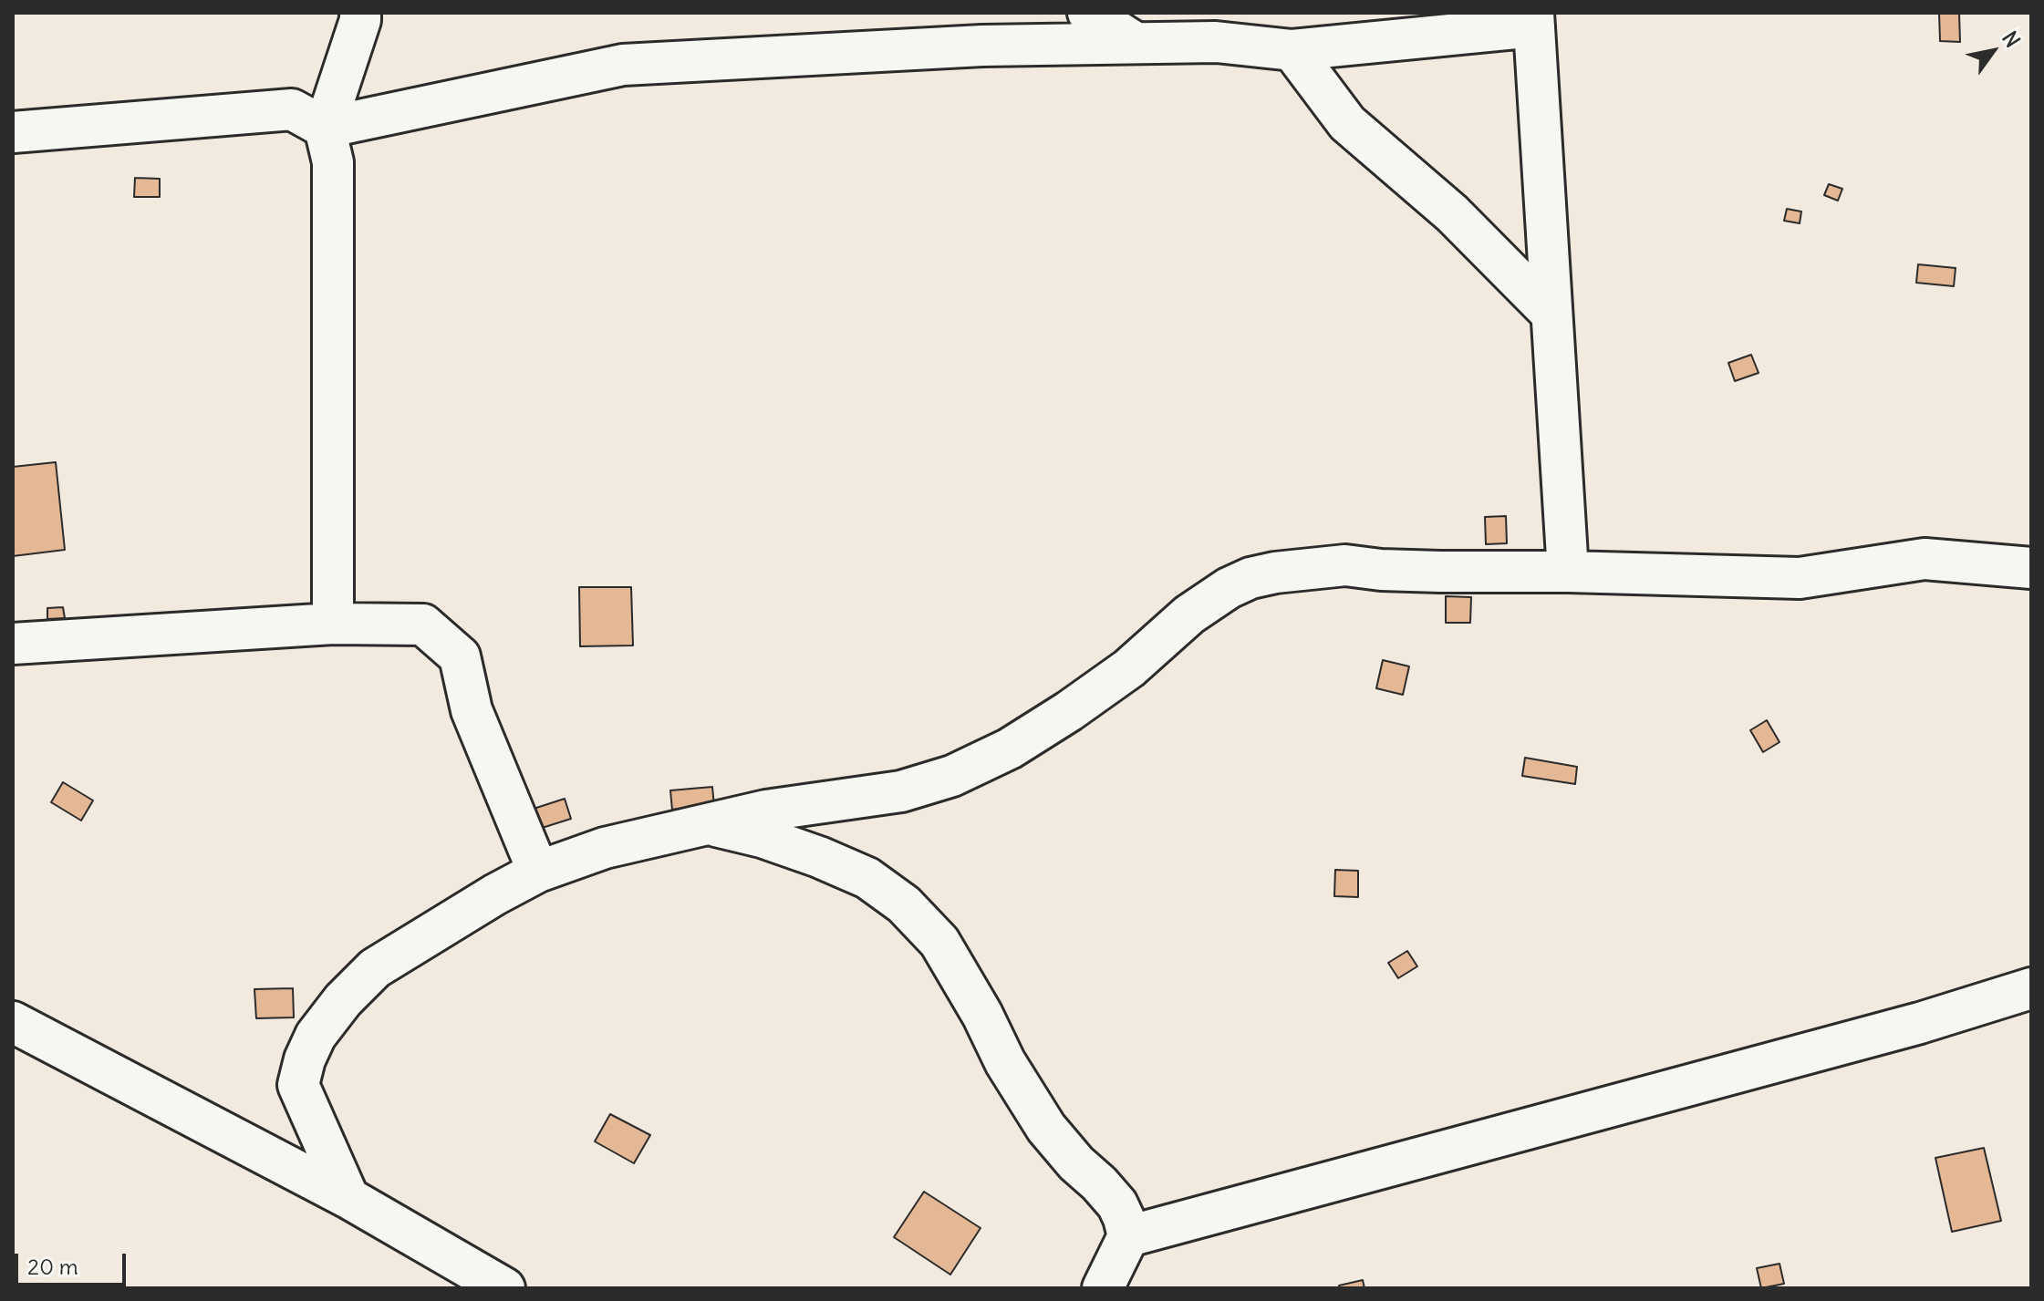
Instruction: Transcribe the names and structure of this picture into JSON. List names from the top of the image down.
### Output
{
  "scale_bar": "20 m",
  "north": "top right"
}
